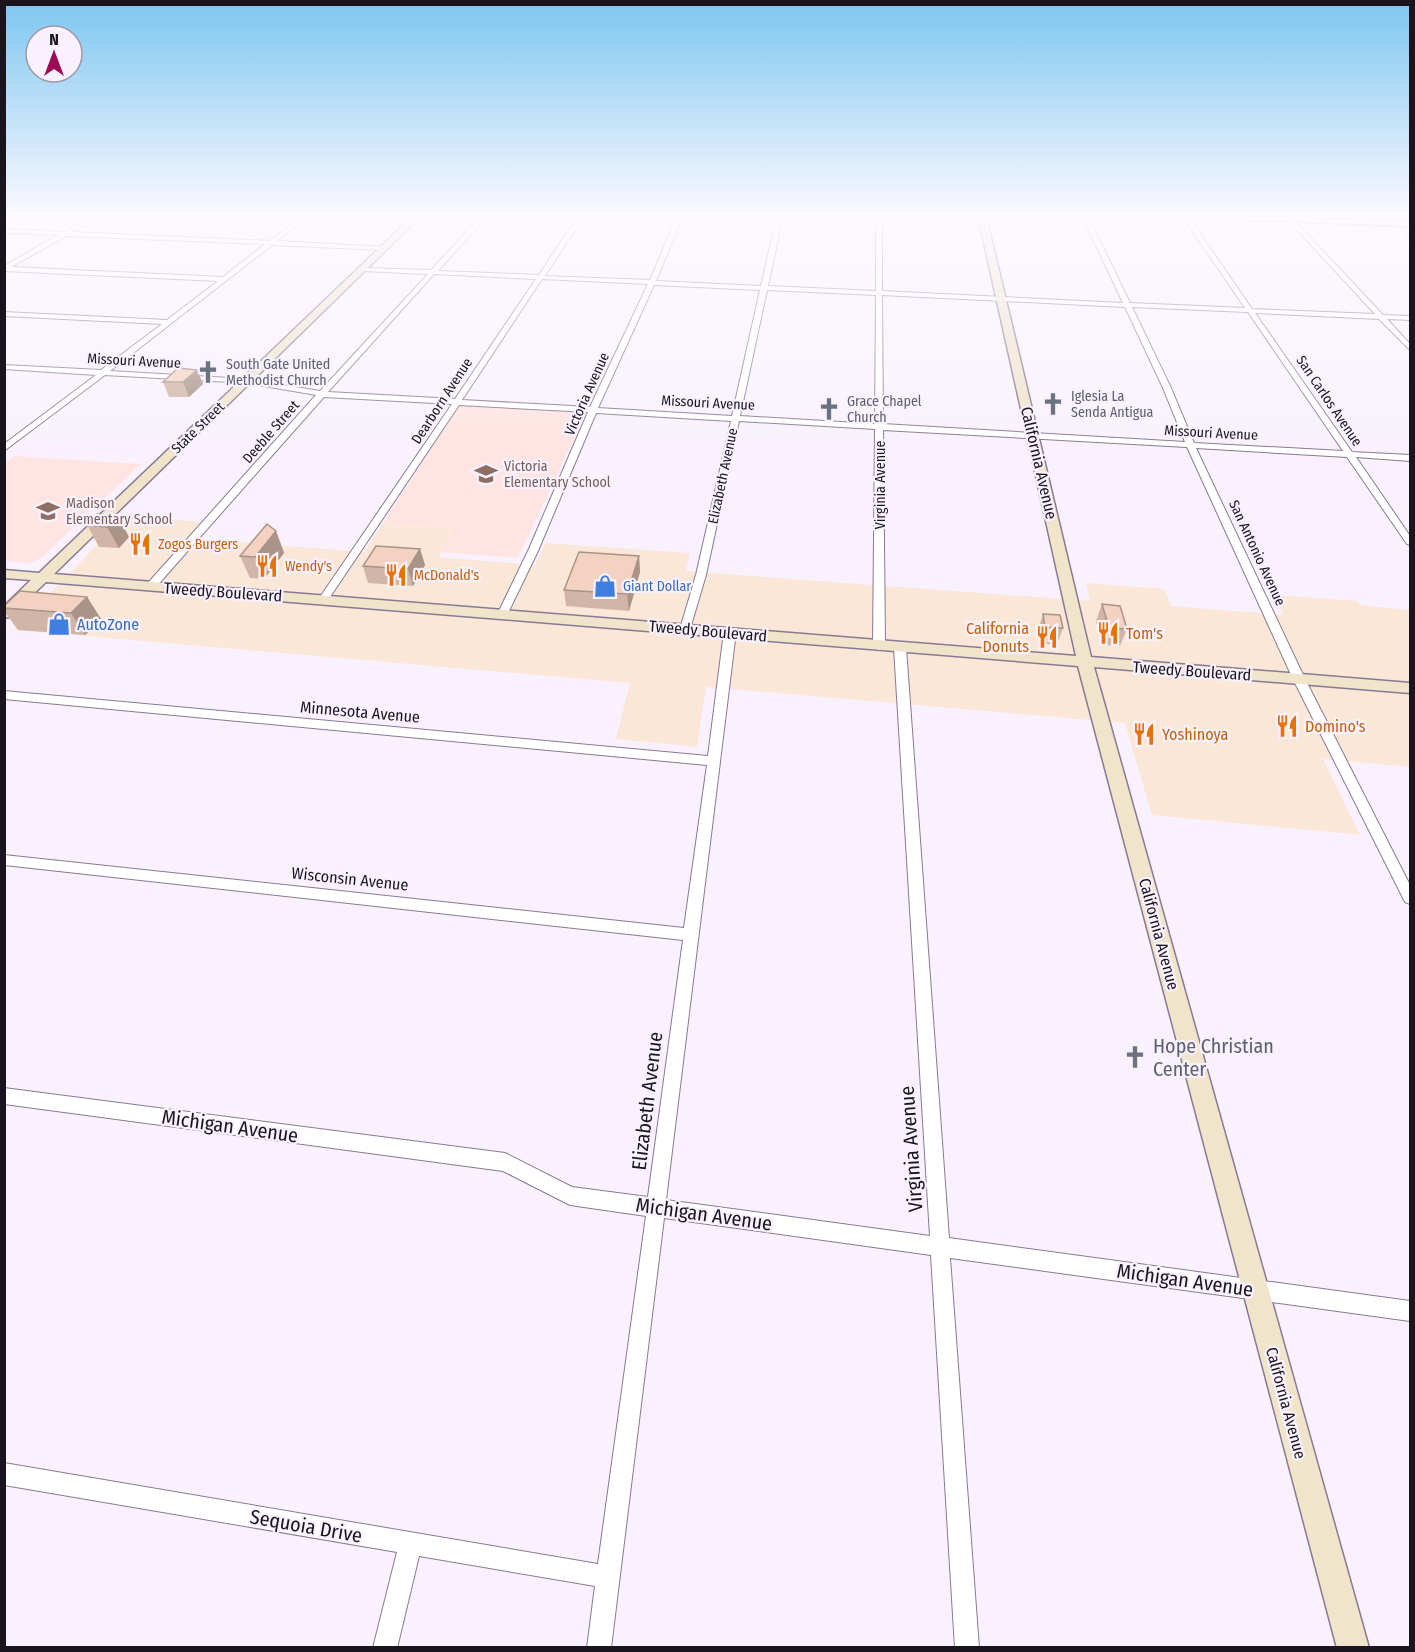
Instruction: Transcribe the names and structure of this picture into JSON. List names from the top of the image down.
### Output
{
  "streets": {
    "main road": ["State Street", "California Avenue", "Tweedy Boulevard"],
    "street": [
      "Missouri Avenue",
      "Victoria Avenue",
      "Dearborn Avenue",
      "San Carlos Avenue",
      "Deeble Street",
      "Elizabeth Avenue",
      "Virginia Avenue",
      "San Antonio Avenue",
      "Minnesota Avenue",
      "Wisconsin Avenue",
      "Michigan Avenue",
      "Sequoia Drive"
    ]
  },
  "crossings": [
    ["Missouri Avenue", "Victoria Avenue"],
    ["Missouri Avenue", "Dearborn Avenue"],
    ["Missouri Avenue", "San Carlos Avenue"],
    ["Missouri Avenue", "State Street"],
    ["Missouri Avenue", "Deeble Street"],
    ["Missouri Avenue", "California Avenue"],
    ["Missouri Avenue", "Elizabeth Avenue"],
    ["Missouri Avenue", "Virginia Avenue"],
    ["Missouri Avenue", "San Antonio Avenue"],
    ["Victoria Avenue", "Tweedy Boulevard"],
    ["Dearborn Avenue", "Tweedy Boulevard"],
    ["State Street", "Tweedy Boulevard"],
    ["Deeble Street", "Tweedy Boulevard"],
    ["California Avenue", "Tweedy Boulevard"],
    ["California Avenue", "Michigan Avenue"],
    ["Elizabeth Avenue", "Tweedy Boulevard"],
    ["Elizabeth Avenue", "Minnesota Avenue"],
    ["Elizabeth Avenue", "Wisconsin Avenue"],
    ["Elizabeth Avenue", "Michigan Avenue"],
    ["Elizabeth Avenue", "Sequoia Drive"],
    ["Virginia Avenue", "Tweedy Boulevard"],
    ["Virginia Avenue", "Michigan Avenue"],
    ["San Antonio Avenue", "Tweedy Boulevard"]
  ],
  "places": {
    "church": [
      "South Gate United Methodist Church",
      "Iglesia La Senda Antigua",
      "Grace Chapel Church",
      "Hope Christian Center"
    ],
    "school or university": ["Victoria Elementary School", "Madison Elementary School"],
    "restaurant": [
      "Zogos Burgers",
      "Wendy's",
      "McDonald's",
      "Tom's",
      "California Donuts",
      "Domino's",
      "Yoshinoya"
    ],
    "shop": ["Giant Dollar", "AutoZone"]
  },
  "north": "top"
}
